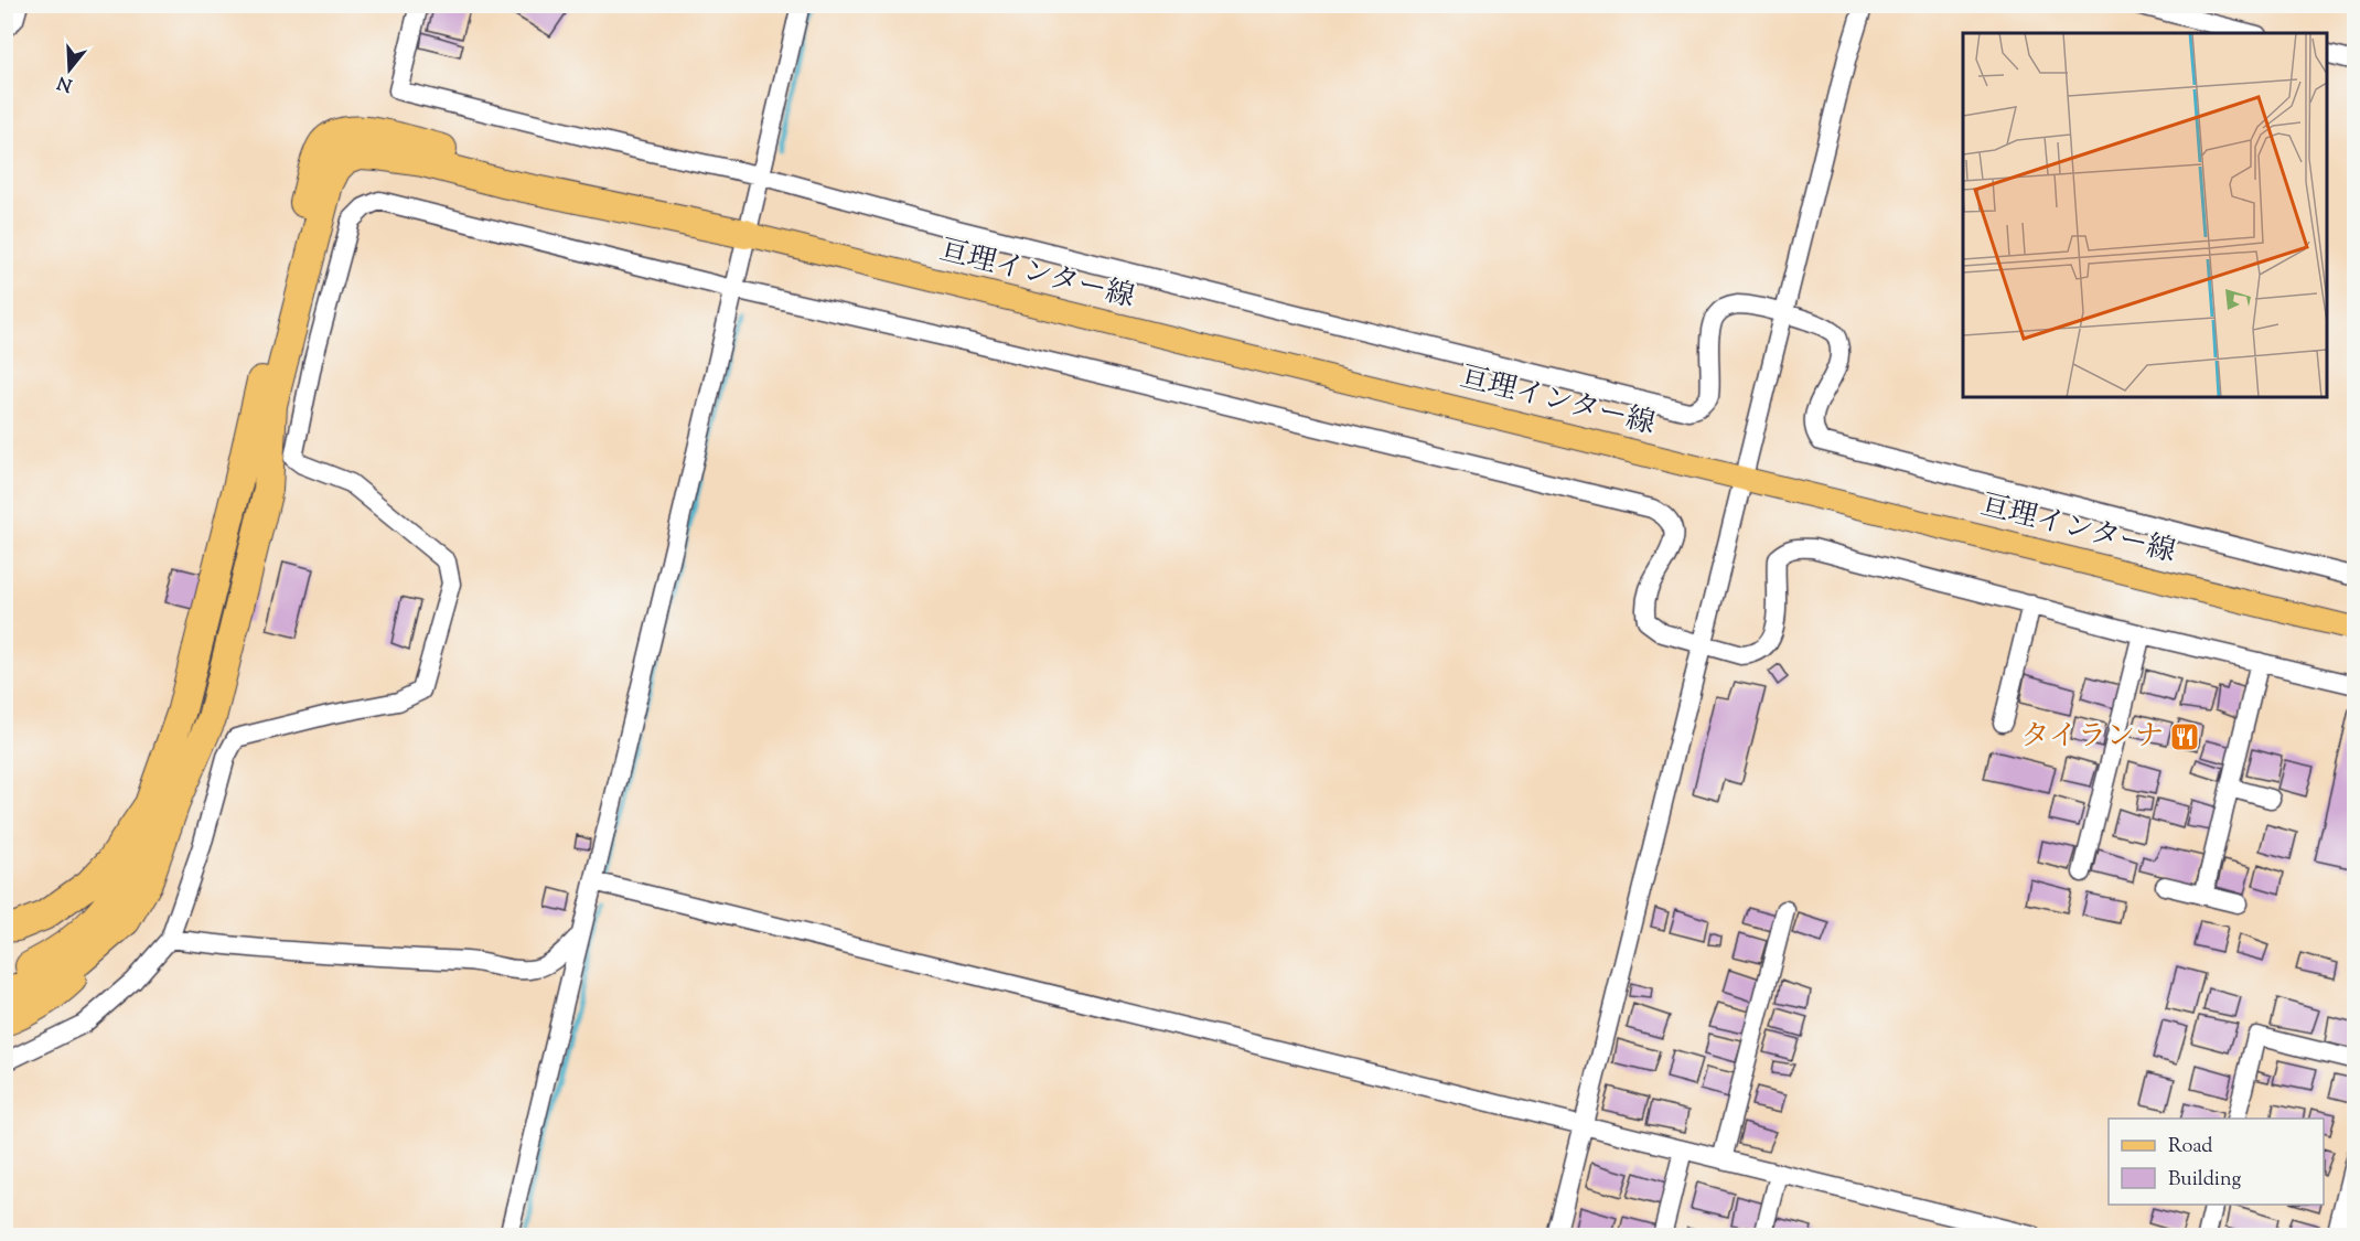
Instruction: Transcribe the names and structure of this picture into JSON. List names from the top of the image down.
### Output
{
  "streets": {
    "main road": ["亘理インター線"]
  },
  "places": {
    "restaurant": ["タイランナ"]
  },
  "legend": ["Road", "Building"],
  "north": "bottom"
}
